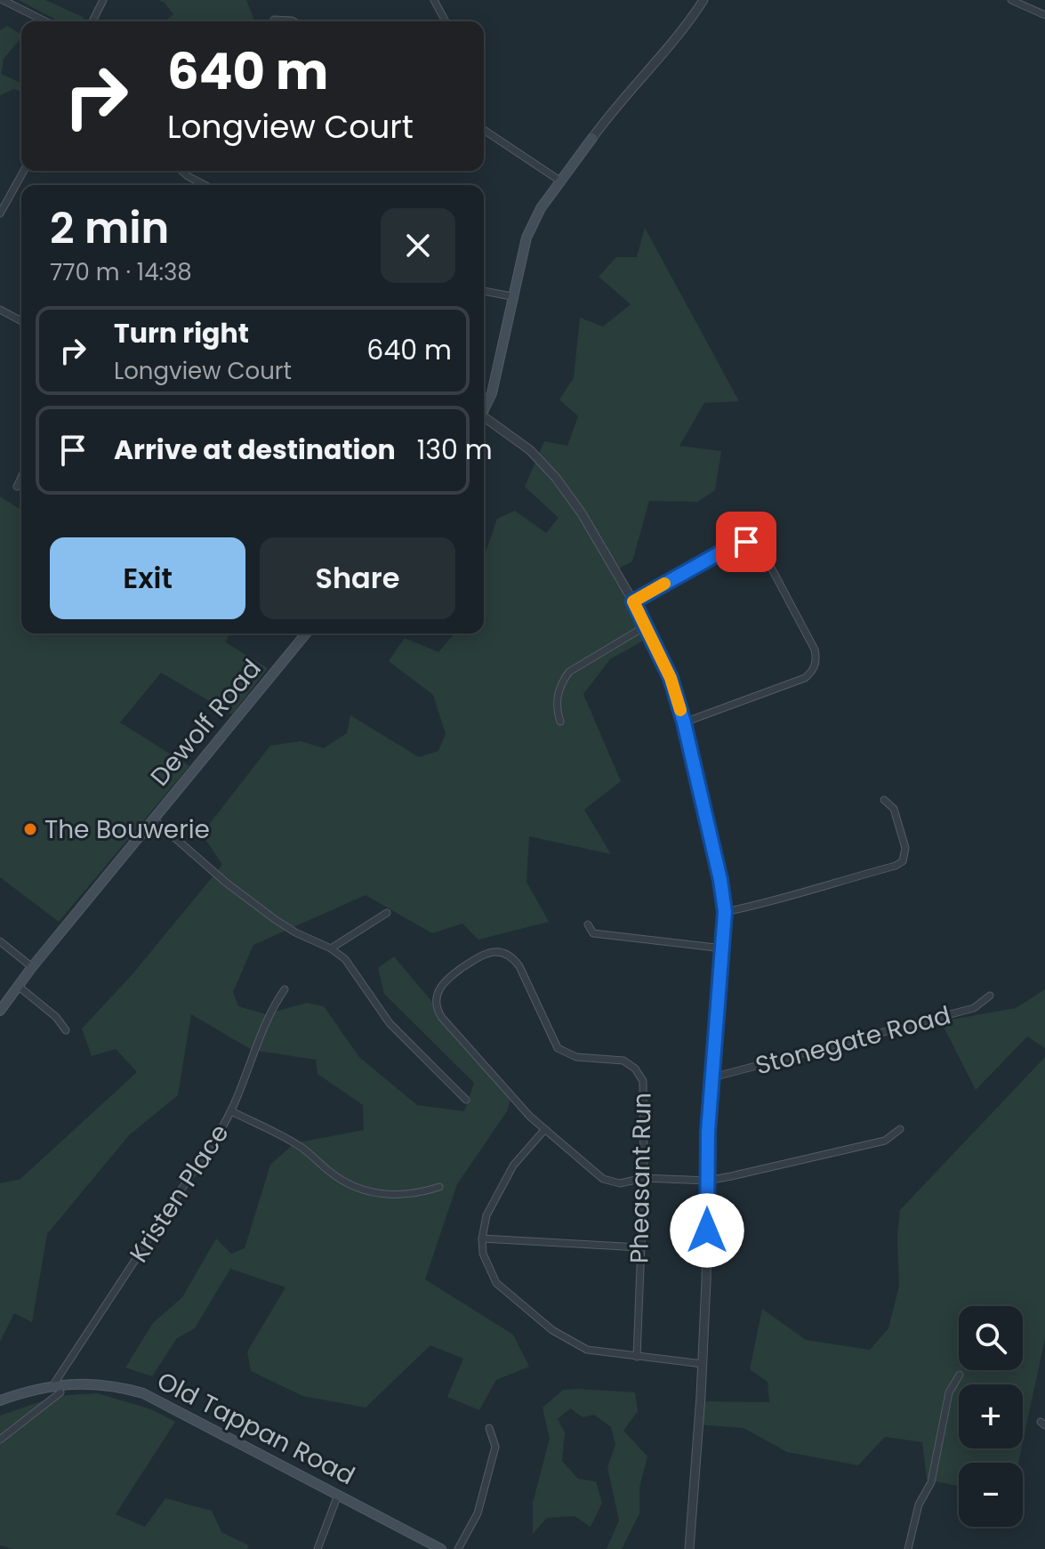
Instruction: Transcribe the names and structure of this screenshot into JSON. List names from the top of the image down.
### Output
{
  "streets": {
    "main road": ["Dewolf Road", "Old Tappan Road"],
    "street": ["Stonegate Road", "Pheasant Run", "Kristen Place"]
  },
  "crossings": [
    ["Kristen Place", "Old Tappan Road"]
  ],
  "places": ["The Bouwerie"],
  "page": {
    "turn": ["640 m", "Longview Court"],
    "heading": ["2 min", "770 m · 14:38"],
    "list": [
      {
        "name": "Turn right",
        "note": "Longview Court",
        "value": "640 m"
      },
      {
        "name": "Arrive at destination",
        "value": "130 m"
      }
    ],
    "buttons": ["Exit", "Share"],
    "map_buttons": ["+", "−"]
  }
}
